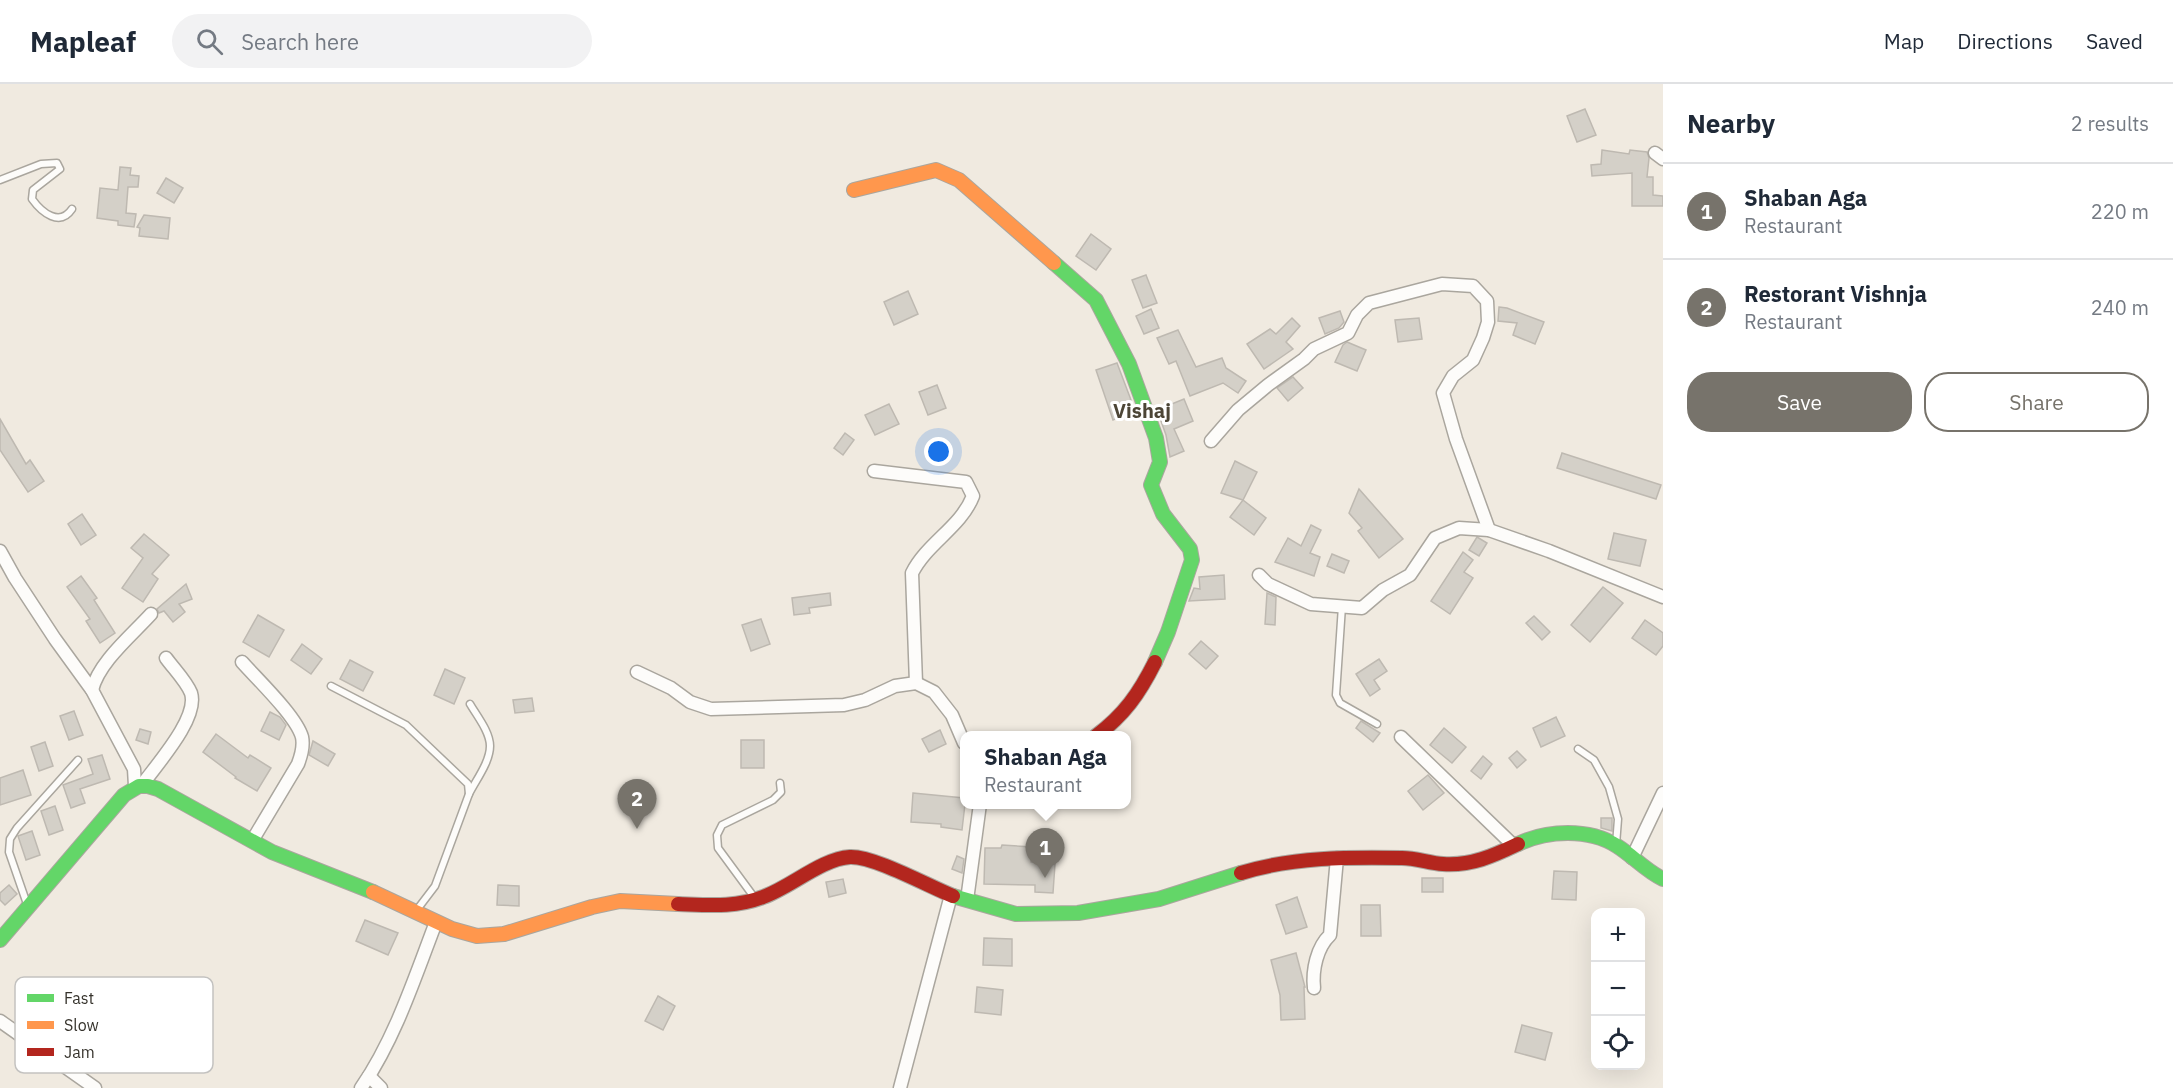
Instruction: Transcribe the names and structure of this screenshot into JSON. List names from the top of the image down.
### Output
{
  "districts": ["Vishaj"],
  "legend": ["Fast", "Slow", "Jam"],
  "page": {
    "header": "Mapleaf",
    "search": "Search here",
    "nav": ["Map", "Directions", "Saved"],
    "heading": ["Nearby", "2 results"],
    "list": [
      {
        "mark": "1",
        "name": "Shaban Aga",
        "note": "Restaurant",
        "value": "220 m"
      },
      {
        "mark": "2",
        "name": "Restorant Vishnja",
        "note": "Restaurant",
        "value": "240 m"
      }
    ],
    "buttons": ["Save", "Share"],
    "popup": ["Shaban Aga", "Restaurant"],
    "pins": ["2", "1"],
    "map_buttons": ["+", "−"]
  }
}
